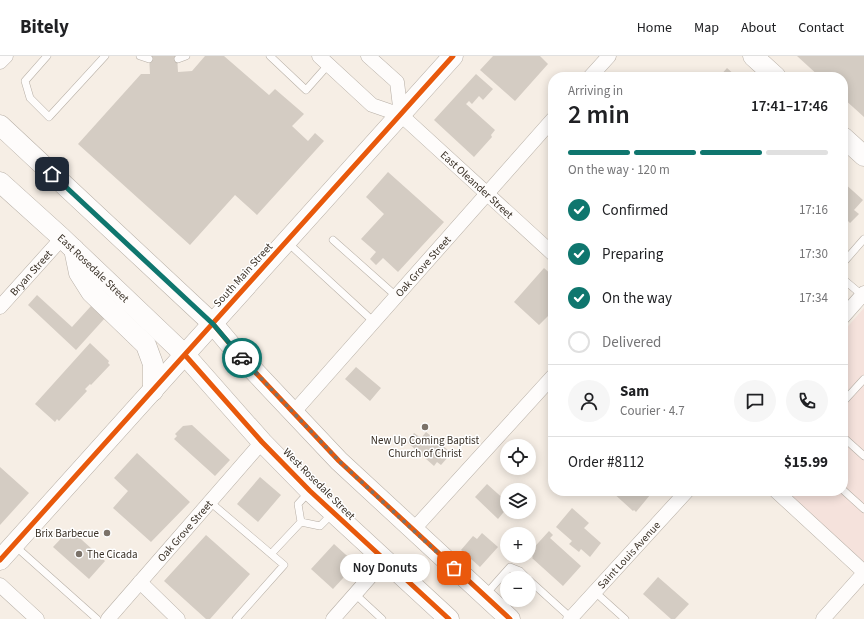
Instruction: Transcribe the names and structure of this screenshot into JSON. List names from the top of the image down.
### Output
{
  "streets": {
    "main road": ["East Rosedale Street", "South Main Street", "West Rosedale Street"],
    "street": [
      "East Oleander Street",
      "Oak Grove Street",
      "Bryan Street",
      "Saint Louis Avenue"
    ]
  },
  "crossings": [
    ["East Oleander Street", "Oak Grove Street"],
    ["East Oleander Street", "South Main Street"],
    ["Oak Grove Street", "West Rosedale Street"],
    ["East Rosedale Street", "Bryan Street"],
    ["East Rosedale Street", "South Main Street"],
    ["East Rosedale Street", "West Rosedale Street"],
    ["South Main Street", "West Rosedale Street"]
  ],
  "places": [
    "New Up Coming Baptist Church of Christ",
    "Brix Barbecue",
    "The Cicada",
    "Noy Donuts"
  ],
  "page": {
    "header": "Bitely",
    "nav": [
      "Home",
      "Map",
      "About",
      "Contact"
    ],
    "heading": ["2 min", "Arriving in", "17:41–17:46"],
    "panel": [
      "Sam",
      "Courier · 4.7",
      "Order #8112",
      "$15.99"
    ],
    "bar": "On the way · 120 m",
    "list": [
      ["Confirmed", "17:16"],
      ["Preparing", "17:30"],
      ["On the way", "17:34"],
      "Delivered"
    ],
    "map_buttons": ["+", "−"],
    "bubble": "Noy Donuts"
  }
}
